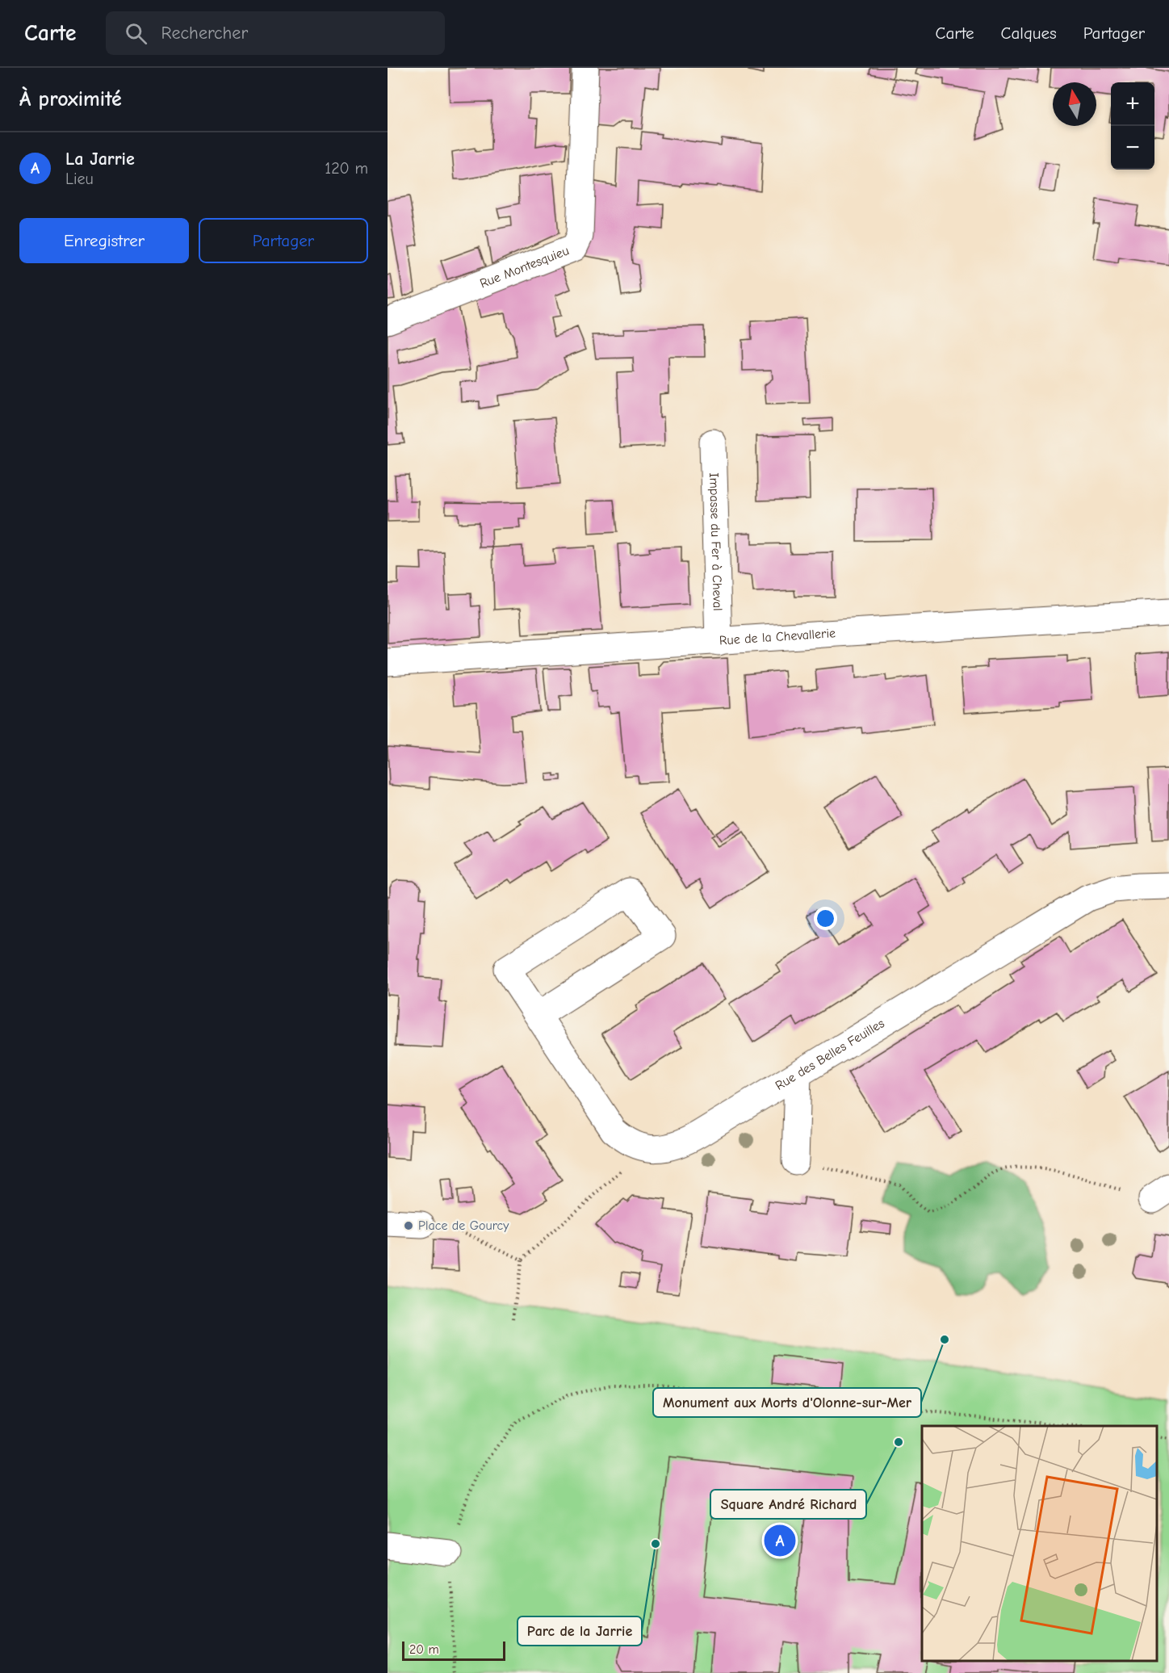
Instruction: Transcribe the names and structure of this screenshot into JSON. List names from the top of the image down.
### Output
{
  "streets": {
    "street": [
      "Rue Montesquieu",
      "Impasse du Fer à Cheval",
      "Rue de la Chevallerie",
      "Rue des Belles Feuilles"
    ]
  },
  "crossings": [
    ["Impasse du Fer à Cheval", "Rue de la Chevallerie"]
  ],
  "places": [
    "Place de Gourcy",
    "Monument aux Morts d'Olonne-sur-Mer",
    "Square André Richard",
    "Parc de la Jarrie"
  ],
  "scale_bar": "20 m",
  "north": "top",
  "page": {
    "header": "Carte",
    "search": "Rechercher",
    "nav": ["Carte", "Calques", "Partager"],
    "heading": "À proximité",
    "map_buttons": ["+", "−"],
    "list": [
      {
        "mark": "A",
        "name": "La Jarrie",
        "note": "Lieu",
        "value": "120 m"
      }
    ],
    "buttons": ["Enregistrer", "Partager"],
    "pins": "A",
    "scale": "20 m"
  }
}
